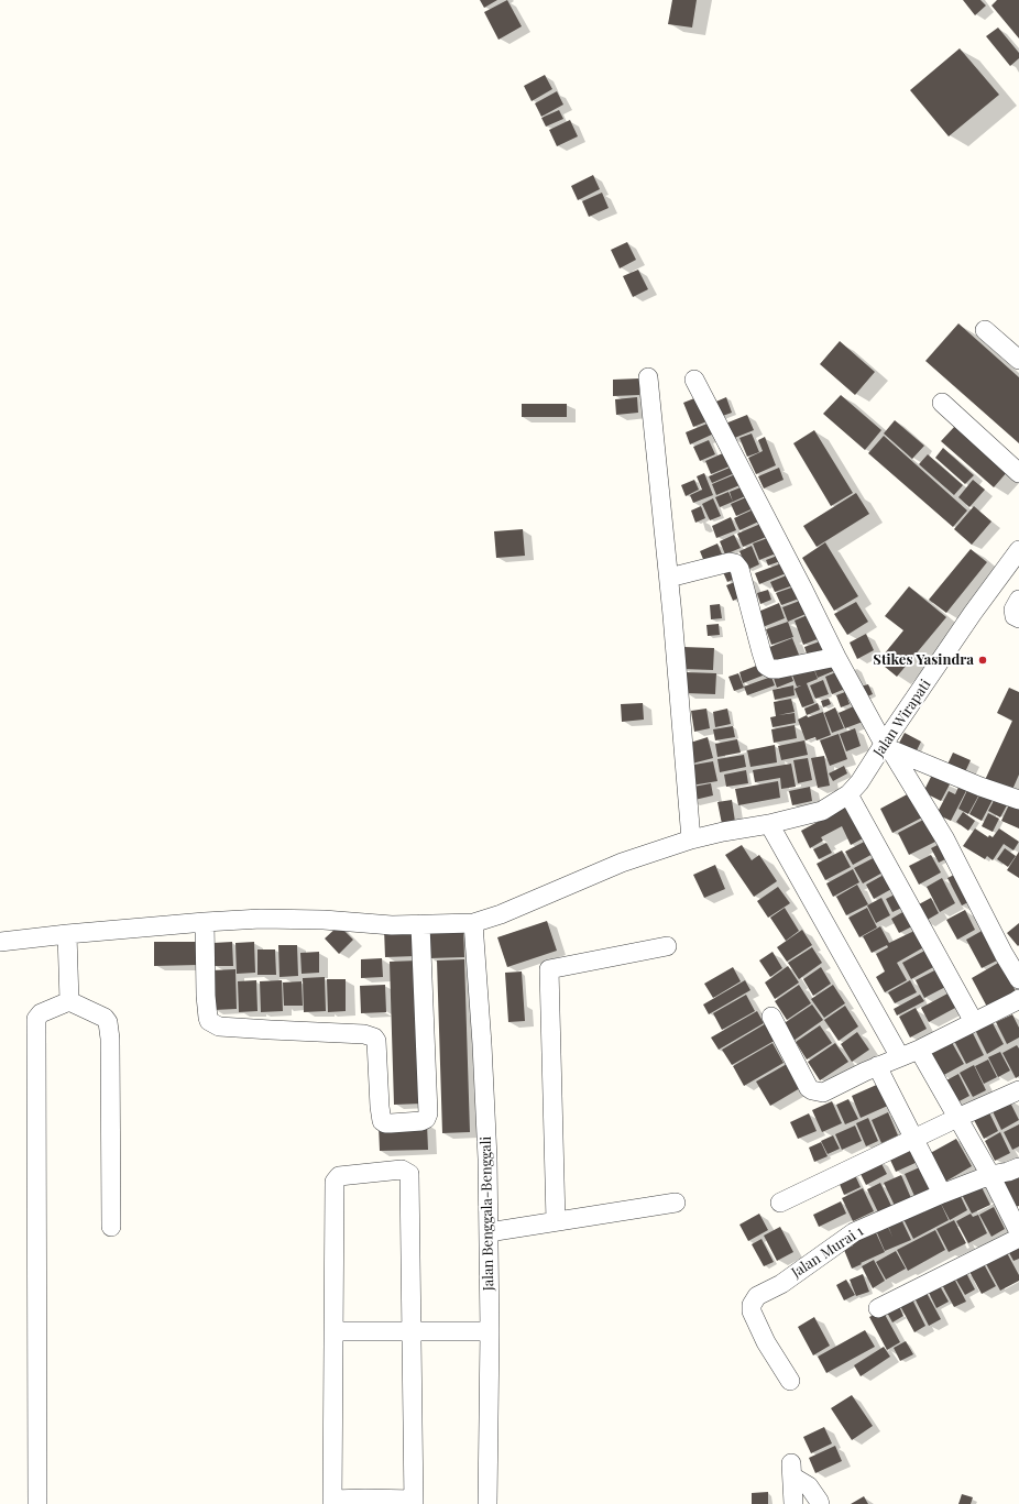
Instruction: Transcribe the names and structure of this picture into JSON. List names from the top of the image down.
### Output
{
  "streets": {
    "street": ["Jalan Wirapati", "Jalan Benggala-Benggali", "Jalan Murai 1"]
  },
  "crossings": [
    ["Jalan Wirapati", "Jalan Benggala-Benggali"]
  ],
  "places": ["Stikes Yasindra"]
}
